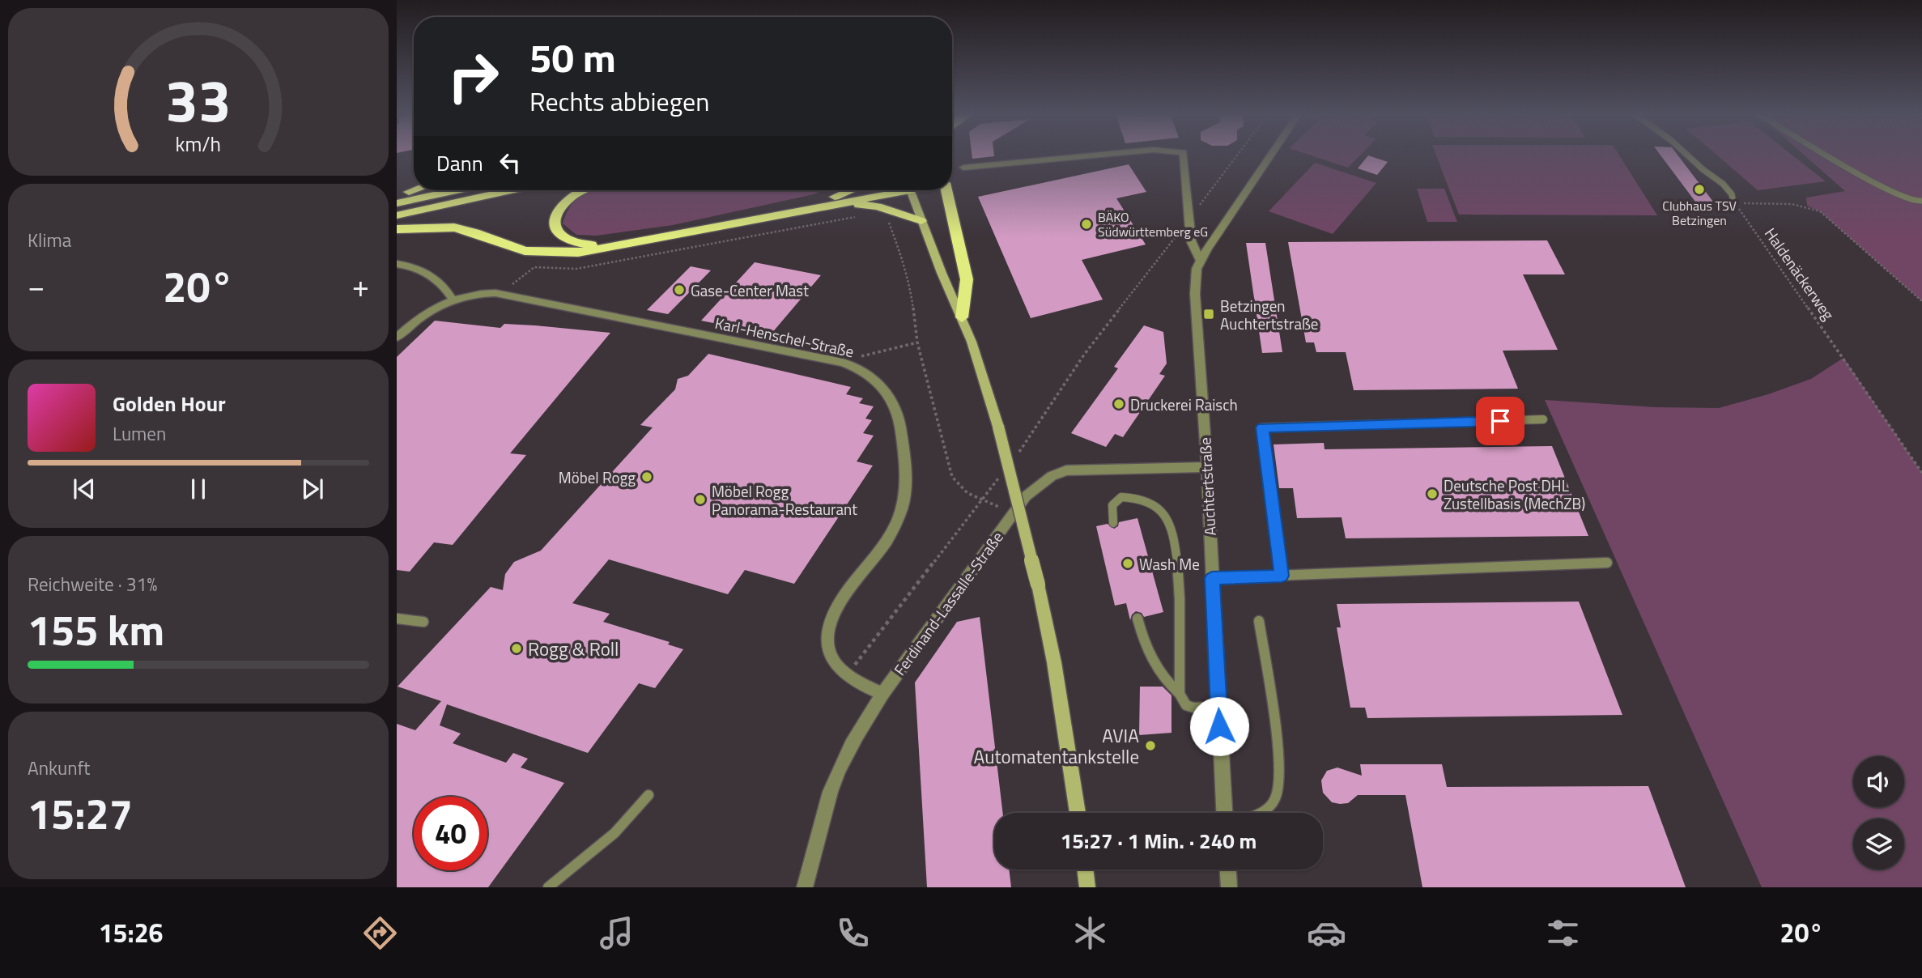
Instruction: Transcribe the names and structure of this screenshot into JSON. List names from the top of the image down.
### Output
{
  "streets": {
    "street": ["Karl-Henschel-Straße", "Auchtertstraße", "Ferdinand-Lassalle-Straße"],
    "path": ["Haldenäckerweg"]
  },
  "crossings": [
    ["Karl-Henschel-Straße", "Ferdinand-Lassalle-Straße"],
    ["Auchtertstraße", "Ferdinand-Lassalle-Straße"]
  ],
  "places": {
    "other": [
      "Clubhaus TSV Betzingen",
      "BÄKO Südwürttemberg eG",
      "Gase-Center Mast",
      "Druckerei Raisch",
      "Möbel Rogg",
      "Deutsche Post DHL Zustellbasis (MechZB)",
      "Möbel Rogg Panorama-Restaurant",
      "Wash Me",
      "Rogg & Roll",
      "AVIA Automatentankstelle"
    ],
    "transit": ["Betzingen Auchtertstraße"]
  },
  "page": {
    "turn": ["50 m", "Rechts abbiegen"],
    "then": "Dann",
    "tile": [
      "Klima",
      ["Reichweite · 31%", "155 km"],
      ["Ankunft", "15:27"]
    ],
    "heat": ["−", "20°", "+"],
    "song": ["Golden Hour", "Lumen"],
    "limit": "40",
    "trip": "15:27 · 1 Min. · 240 m",
    "tabs": ["15:26", "20°"],
    "gauge": ["33", "km/h"]
  }
}
